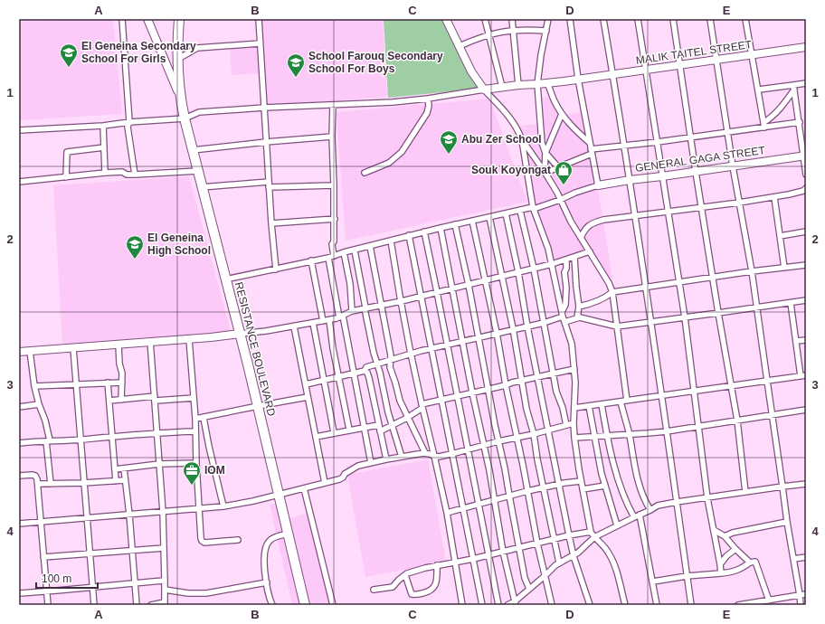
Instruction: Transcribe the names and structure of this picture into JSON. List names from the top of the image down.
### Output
{
  "streets": {
    "highway": ["RESISTANCE BOULEVARD"],
    "main road": ["MALIK TAITEL STREET", "GENERAL GAGA STREET"]
  },
  "places": {
    "school or university": [
      "El Geneina Secondary School For Girls",
      "School Farouq Secondary School For Boys",
      "Abu Zer School",
      "El Geneina High School"
    ],
    "shop": ["Souk Koyongat"],
    "office": ["IOM"]
  },
  "scale_bar": "100 m",
  "grid": {
    "columns": [
      "A",
      "B",
      "C",
      "D",
      "E"
    ],
    "rows": [
      "1",
      "2",
      "3",
      "4"
    ]
  }
}
